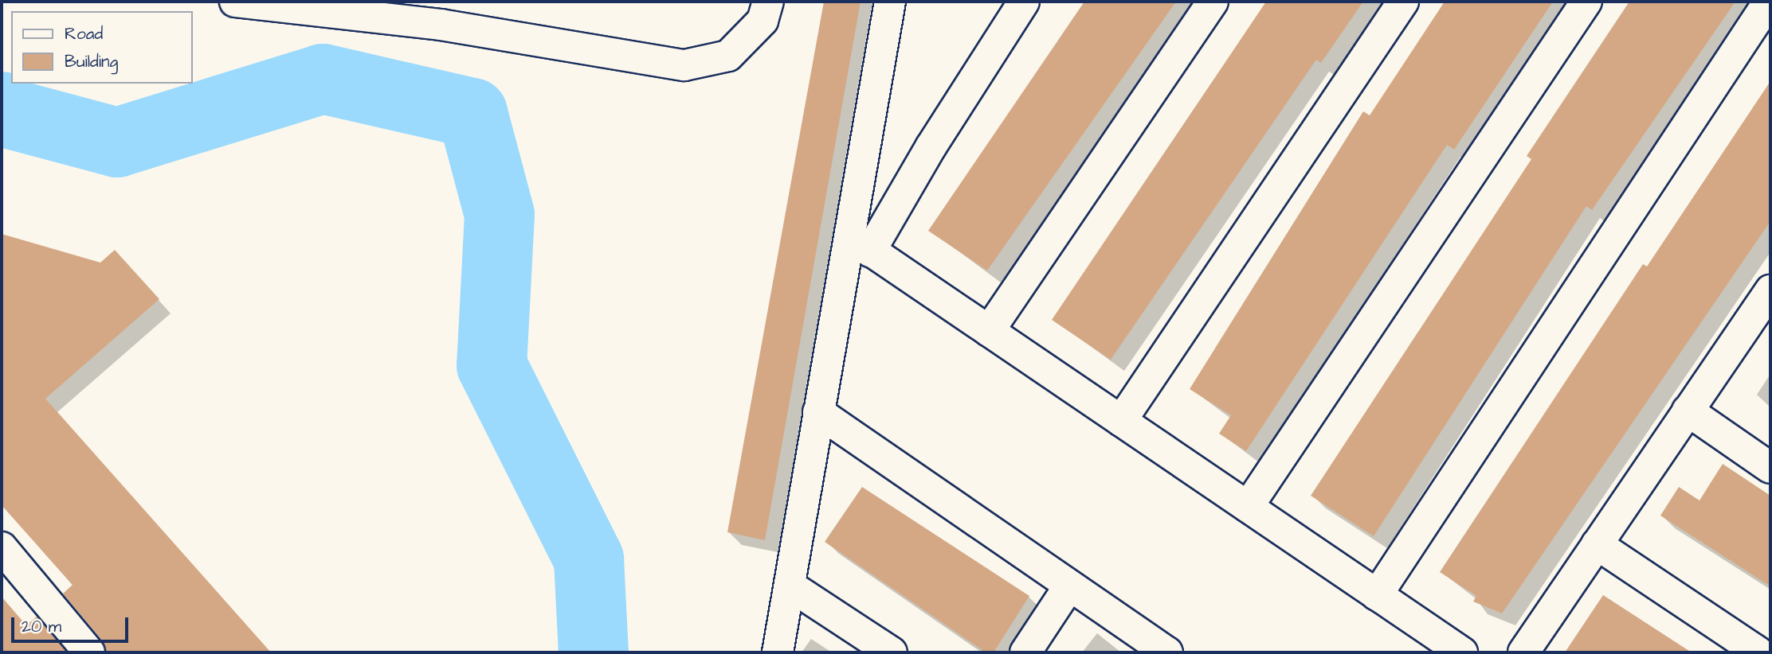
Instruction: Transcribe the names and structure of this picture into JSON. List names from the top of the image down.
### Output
{
  "legend": ["Road", "Building"],
  "scale_bar": "20 m"
}
